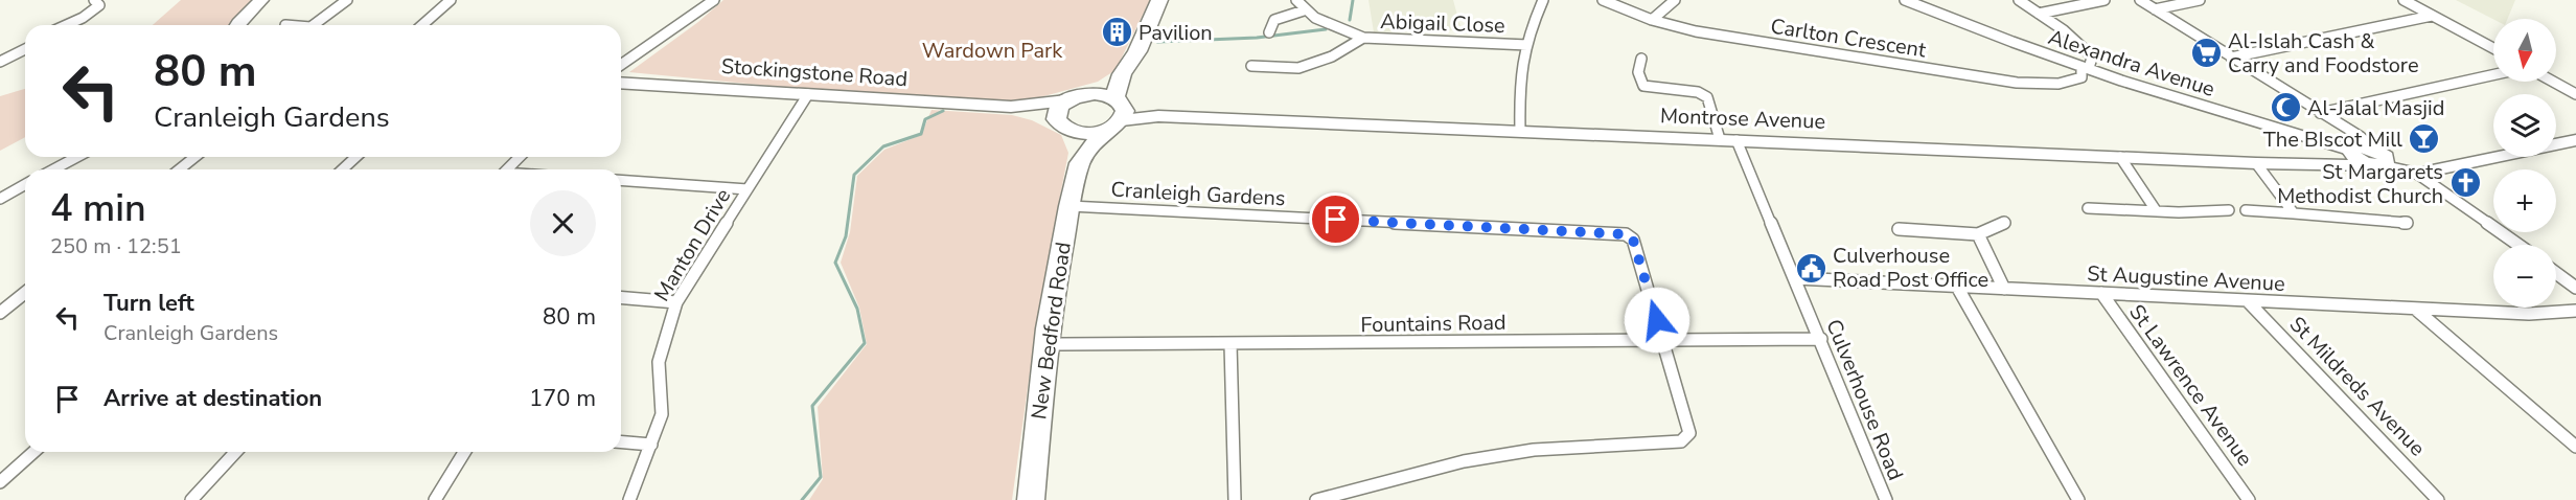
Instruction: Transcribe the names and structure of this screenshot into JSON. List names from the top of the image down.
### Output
{
  "streets": {
    "highway": ["New Bedford Road"],
    "main road": ["Stockingstone Road", "Montrose Avenue"],
    "street": [
      "Abigail Close",
      "Carlton Crescent",
      "Alexandra Avenue",
      "Cranleigh Gardens",
      "Manton Drive",
      "St Augustine Avenue",
      "Fountains Road",
      "St Lawrence Avenue",
      "St Mildreds Avenue",
      "Culverhouse Road"
    ]
  },
  "crossings": [
    ["Carlton Crescent", "Alexandra Avenue"],
    ["Alexandra Avenue", "Montrose Avenue"],
    ["Stockingstone Road", "Manton Drive"],
    ["Stockingstone Road", "New Bedford Road"],
    ["Montrose Avenue", "New Bedford Road"],
    ["Montrose Avenue", "Culverhouse Road"],
    ["Cranleigh Gardens", "Fountains Road"],
    ["Cranleigh Gardens", "New Bedford Road"],
    ["St Augustine Avenue", "St Lawrence Avenue"],
    ["St Augustine Avenue", "St Mildreds Avenue"],
    ["St Augustine Avenue", "Culverhouse Road"],
    ["Fountains Road", "New Bedford Road"],
    ["Fountains Road", "Culverhouse Road"]
  ],
  "parks": ["Wardown Park"],
  "places": {
    "building": ["Pavilion"],
    "supermarket": ["Al-Islah Cash & Carry and Foodstore"],
    "mosque": ["Al-Jalal Masjid"],
    "bar": ["The BIscot Mill"],
    "church": ["St Margarets Methodist Church"],
    "public building": ["Culverhouse Road Post Office"]
  },
  "north": "bottom",
  "page": {
    "map_buttons": ["+", "−"],
    "turn": ["80 m", "Cranleigh Gardens"],
    "heading": ["4 min", "250 m · 12:51"],
    "list": [
      {
        "name": "Turn left",
        "note": "Cranleigh Gardens",
        "value": "80 m"
      },
      {
        "name": "Arrive at destination",
        "value": "170 m"
      }
    ]
  }
}
